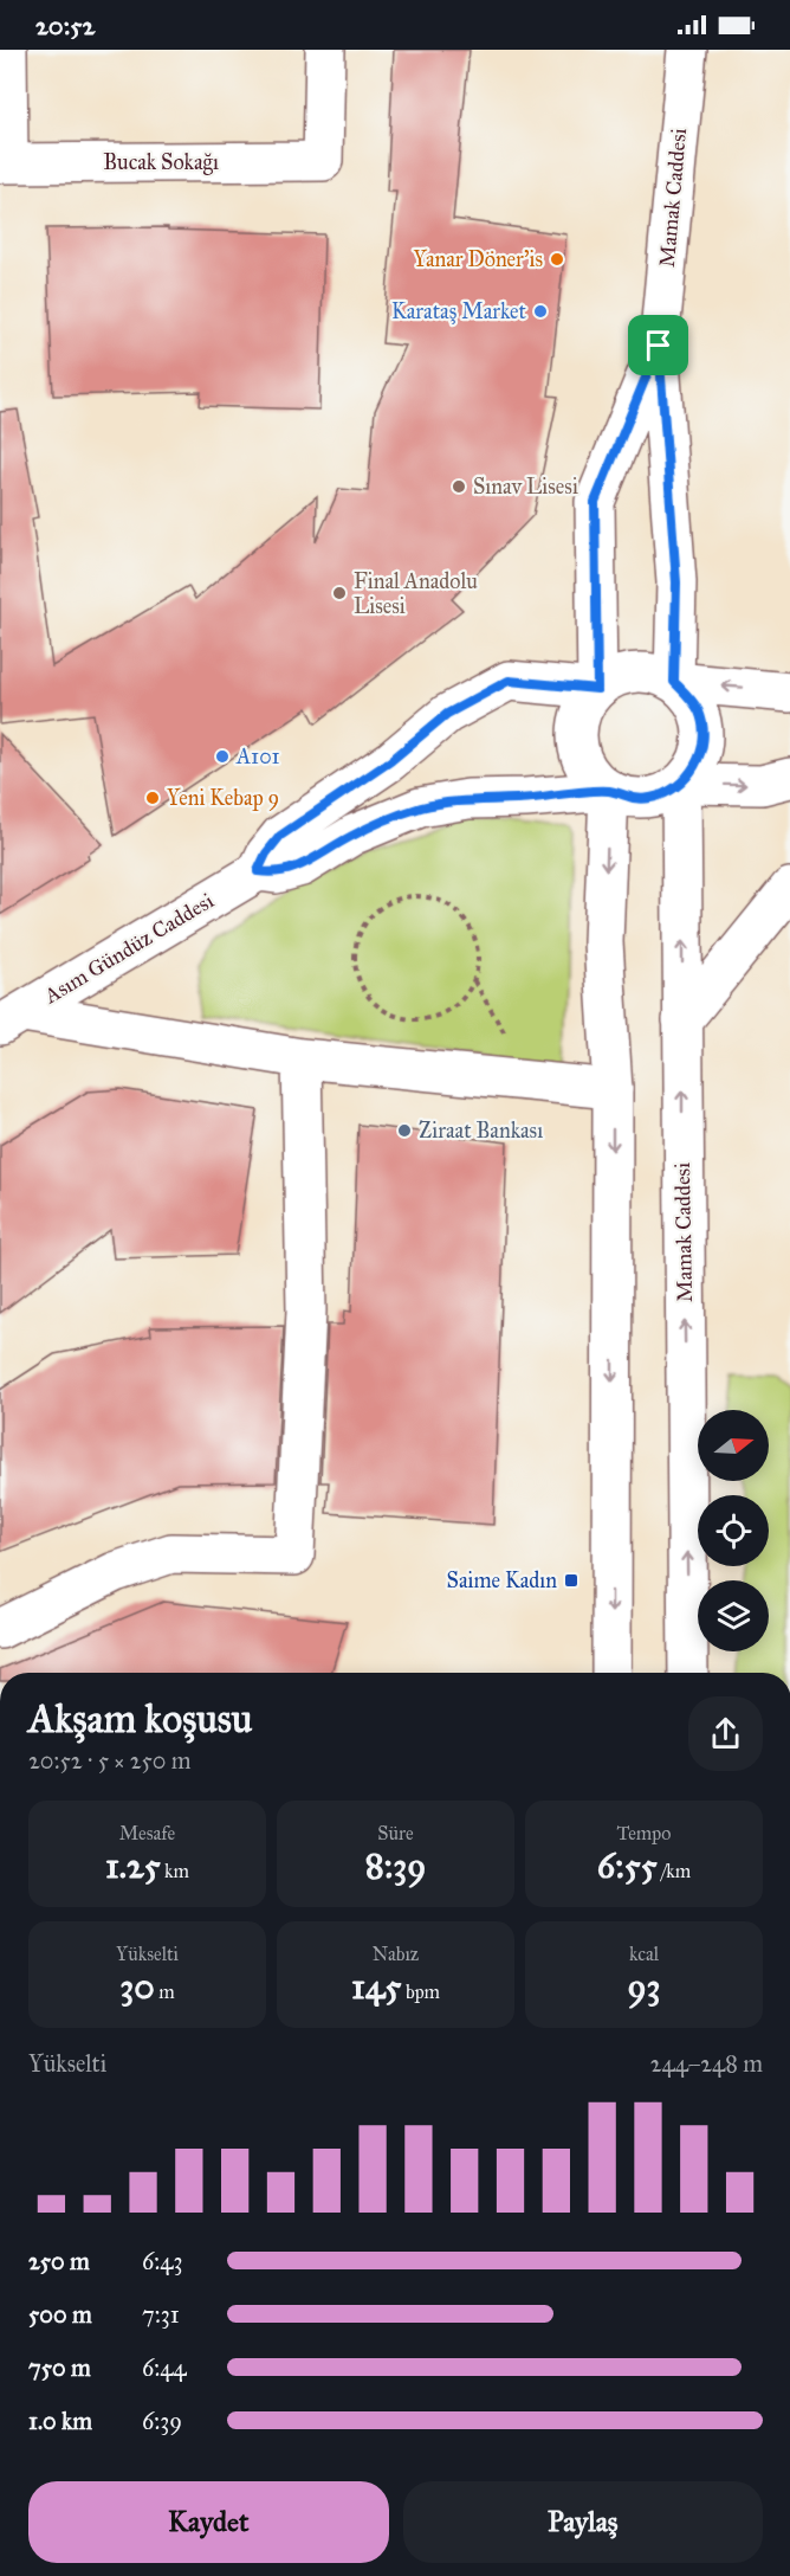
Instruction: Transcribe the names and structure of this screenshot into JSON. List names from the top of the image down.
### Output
{
  "streets": {
    "main road": ["Bucak Sokağı", "Mamak Caddesi", "Asım Gündüz Caddesi"]
  },
  "crossings": [
    ["Mamak Caddesi", "Asım Gündüz Caddesi"]
  ],
  "places": {
    "other": [
      "Yanar Döner'is",
      "Karataş Market",
      "Sınav Lisesi",
      "Final Anadolu Lisesi",
      "A101",
      "Yeni Kebap 9",
      "Ziraat Bankası"
    ],
    "transit": ["Saime Kadın"]
  },
  "north": "right",
  "page": {
    "status": "20:52",
    "heading": ["Akşam koşusu", "20:52 · 5 × 250 m"],
    "stats": [
      ["Mesafe", "1.25 km"],
      ["Süre", "8:39"],
      ["Tempo", "6:55 /km"],
      ["Yükselti", "30 m"],
      ["Nabız", "145 bpm"],
      ["kcal", "93"]
    ],
    "chart": ["Yükselti", "244–248 m"],
    "list": [
      {
        "name": "250 m",
        "note": "6:43"
      },
      {
        "name": "500 m",
        "note": "7:31"
      },
      {
        "name": "750 m",
        "note": "6:44"
      },
      {
        "name": "1.0 km",
        "note": "6:39"
      }
    ],
    "buttons": ["Kaydet", "Paylaş"]
  }
}
